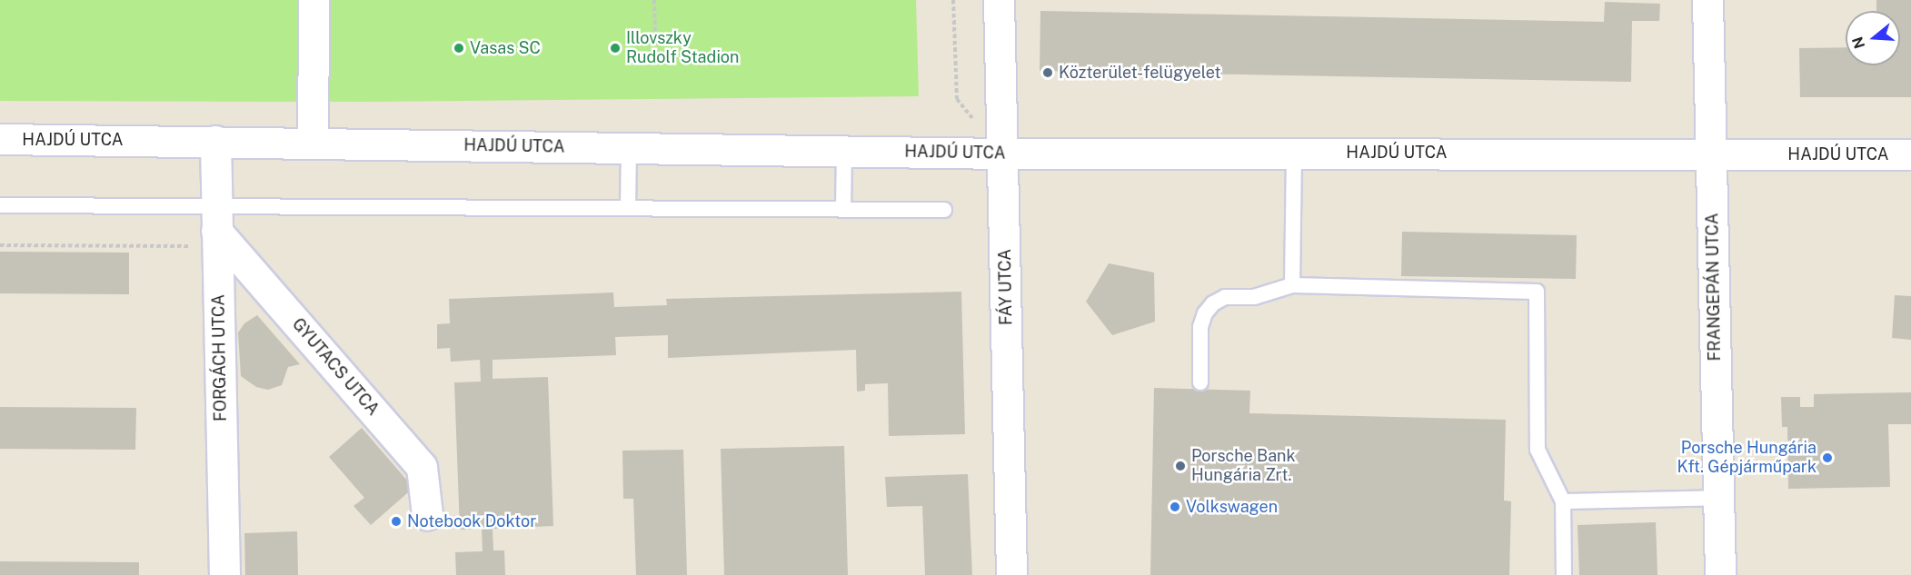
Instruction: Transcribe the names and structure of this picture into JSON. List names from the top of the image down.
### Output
{
  "streets": {
    "street": [
      "HAJDÚ UTCA",
      "FÁY UTCA",
      "FRANGEPÁN UTCA",
      "FORGÁCH UTCA",
      "GYUTACS UTCA"
    ]
  },
  "crossings": [
    ["HAJDÚ UTCA", "FÁY UTCA"],
    ["HAJDÚ UTCA", "FRANGEPÁN UTCA"],
    ["HAJDÚ UTCA", "FORGÁCH UTCA"],
    ["FORGÁCH UTCA", "GYUTACS UTCA"]
  ],
  "places": [
    "Vasas SC",
    "Illovszky Rudolf Stadion",
    "Közterület-felügyelet",
    "Porsche Hungária Kft. Gépjárműpark",
    "Porsche Bank Hungária Zrt.",
    "Volkswagen",
    "Notebook Doktor"
  ],
  "north": "left"
}
